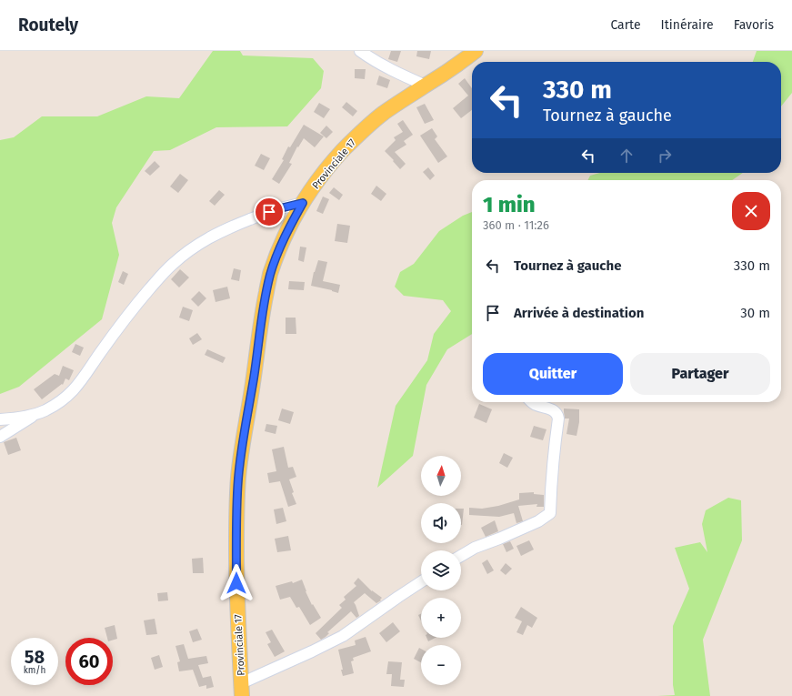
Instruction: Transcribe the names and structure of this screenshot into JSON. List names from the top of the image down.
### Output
{
  "streets": {
    "main road": ["Provinciale 17"]
  },
  "north": "top",
  "page": {
    "header": "Routely",
    "nav": ["Carte", "Itinéraire", "Favoris"],
    "turn": ["330 m", "Tournez à gauche"],
    "heading": ["1 min", "360 m · 11:26"],
    "list": [
      {
        "name": "Tournez à gauche",
        "value": "330 m"
      },
      {
        "name": "Arrivée à destination",
        "value": "30 m"
      }
    ],
    "buttons": ["Quitter", "Partager"],
    "map_buttons": ["+", "−"],
    "speed": "58 km/h",
    "limit": "60"
  }
}
